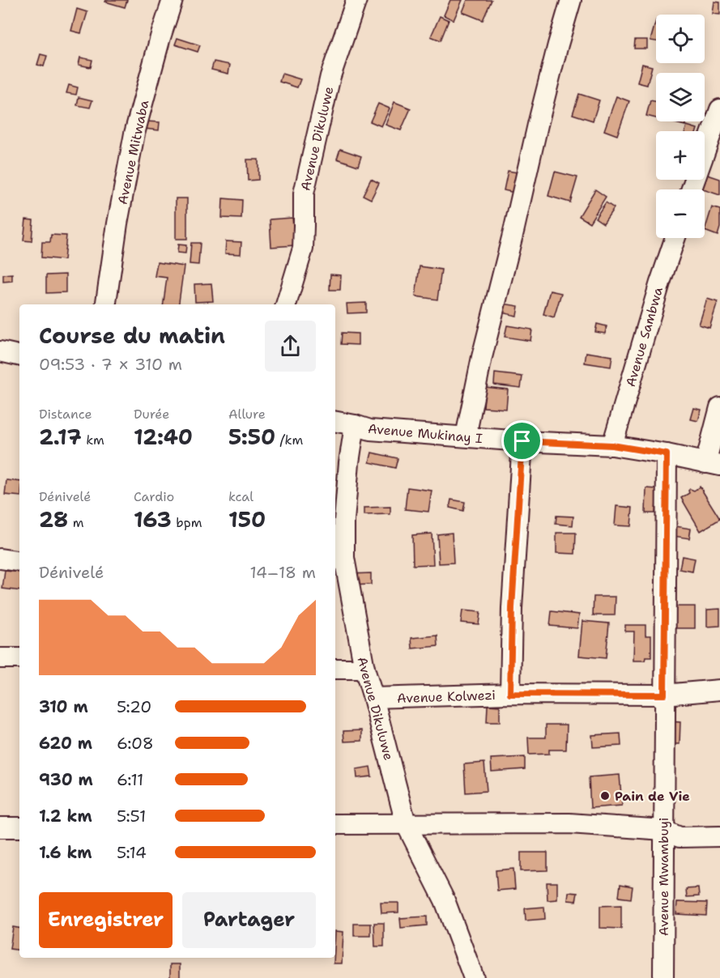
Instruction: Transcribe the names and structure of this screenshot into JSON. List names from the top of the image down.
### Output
{
  "streets": {
    "street": [
      "Avenue Dikuluwe",
      "Avenue Mitwaba",
      "Avenue Sambwa",
      "Avenue Mukinay I",
      "Avenue Kolwezi",
      "Avenue Mwambuyi"
    ]
  },
  "crossings": [
    ["Avenue Dikuluwe", "Avenue Mukinay I"],
    ["Avenue Dikuluwe", "Avenue Kolwezi"],
    ["Avenue Sambwa", "Avenue Mukinay I"],
    ["Avenue Mukinay I", "Avenue Mwambuyi"],
    ["Avenue Kolwezi", "Avenue Mwambuyi"]
  ],
  "places": ["Pain de Vie"],
  "page": {
    "map_buttons": ["+", "−"],
    "heading": ["Course du matin", "09:53 · 7 × 310 m"],
    "stats": [
      ["Distance", "2.17 km"],
      ["Durée", "12:40"],
      ["Allure", "5:50 /km"],
      ["Dénivelé", "28 m"],
      ["Cardio", "163 bpm"],
      ["kcal", "150"]
    ],
    "chart": ["Dénivelé", "14–18 m"],
    "list": [
      {
        "name": "310 m",
        "note": "5:20"
      },
      {
        "name": "620 m",
        "note": "6:08"
      },
      {
        "name": "930 m",
        "note": "6:11"
      },
      {
        "name": "1.2 km",
        "note": "5:51"
      },
      {
        "name": "1.6 km",
        "note": "5:14"
      }
    ],
    "buttons": ["Enregistrer", "Partager"]
  }
}
